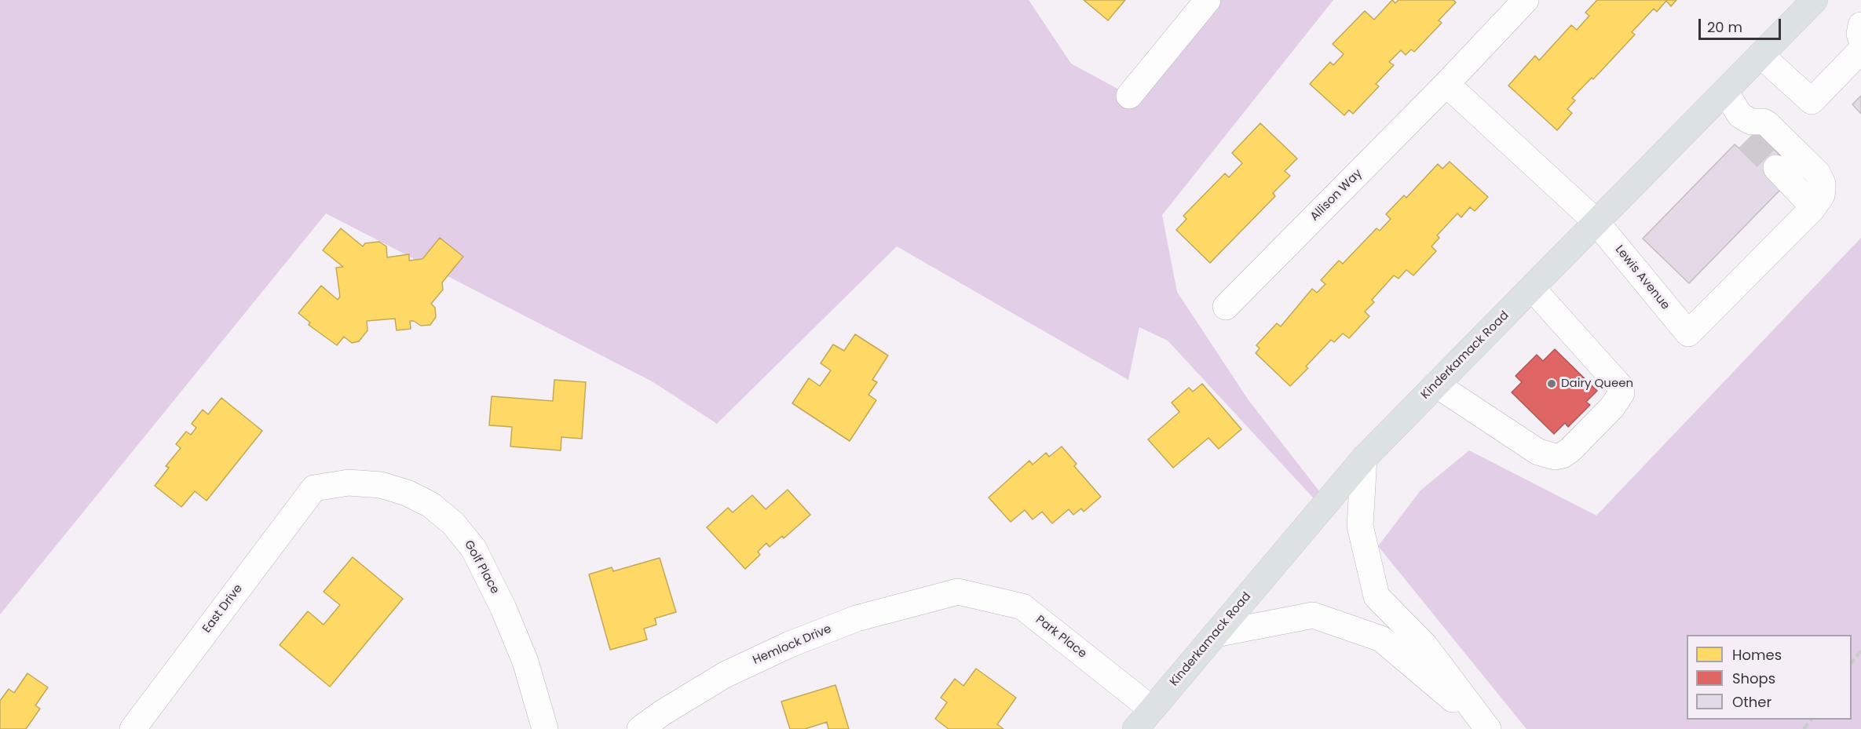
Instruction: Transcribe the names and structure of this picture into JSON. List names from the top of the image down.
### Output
{
  "streets": {
    "main road": ["Kinderkamack Road"],
    "street": [
      "Allison Way",
      "Lewis Avenue",
      "Golf Place",
      "East Drive",
      "Park Place",
      "Hemlock Drive"
    ]
  },
  "crossings": [
    ["Lewis Avenue", "Kinderkamack Road"],
    ["Kinderkamack Road", "Park Place"],
    ["Golf Place", "East Drive"],
    ["Park Place", "Hemlock Drive"]
  ],
  "places": ["Dairy Queen"],
  "legend": ["Homes", "Shops", "Other"],
  "scale_bar": "20 m"
}
